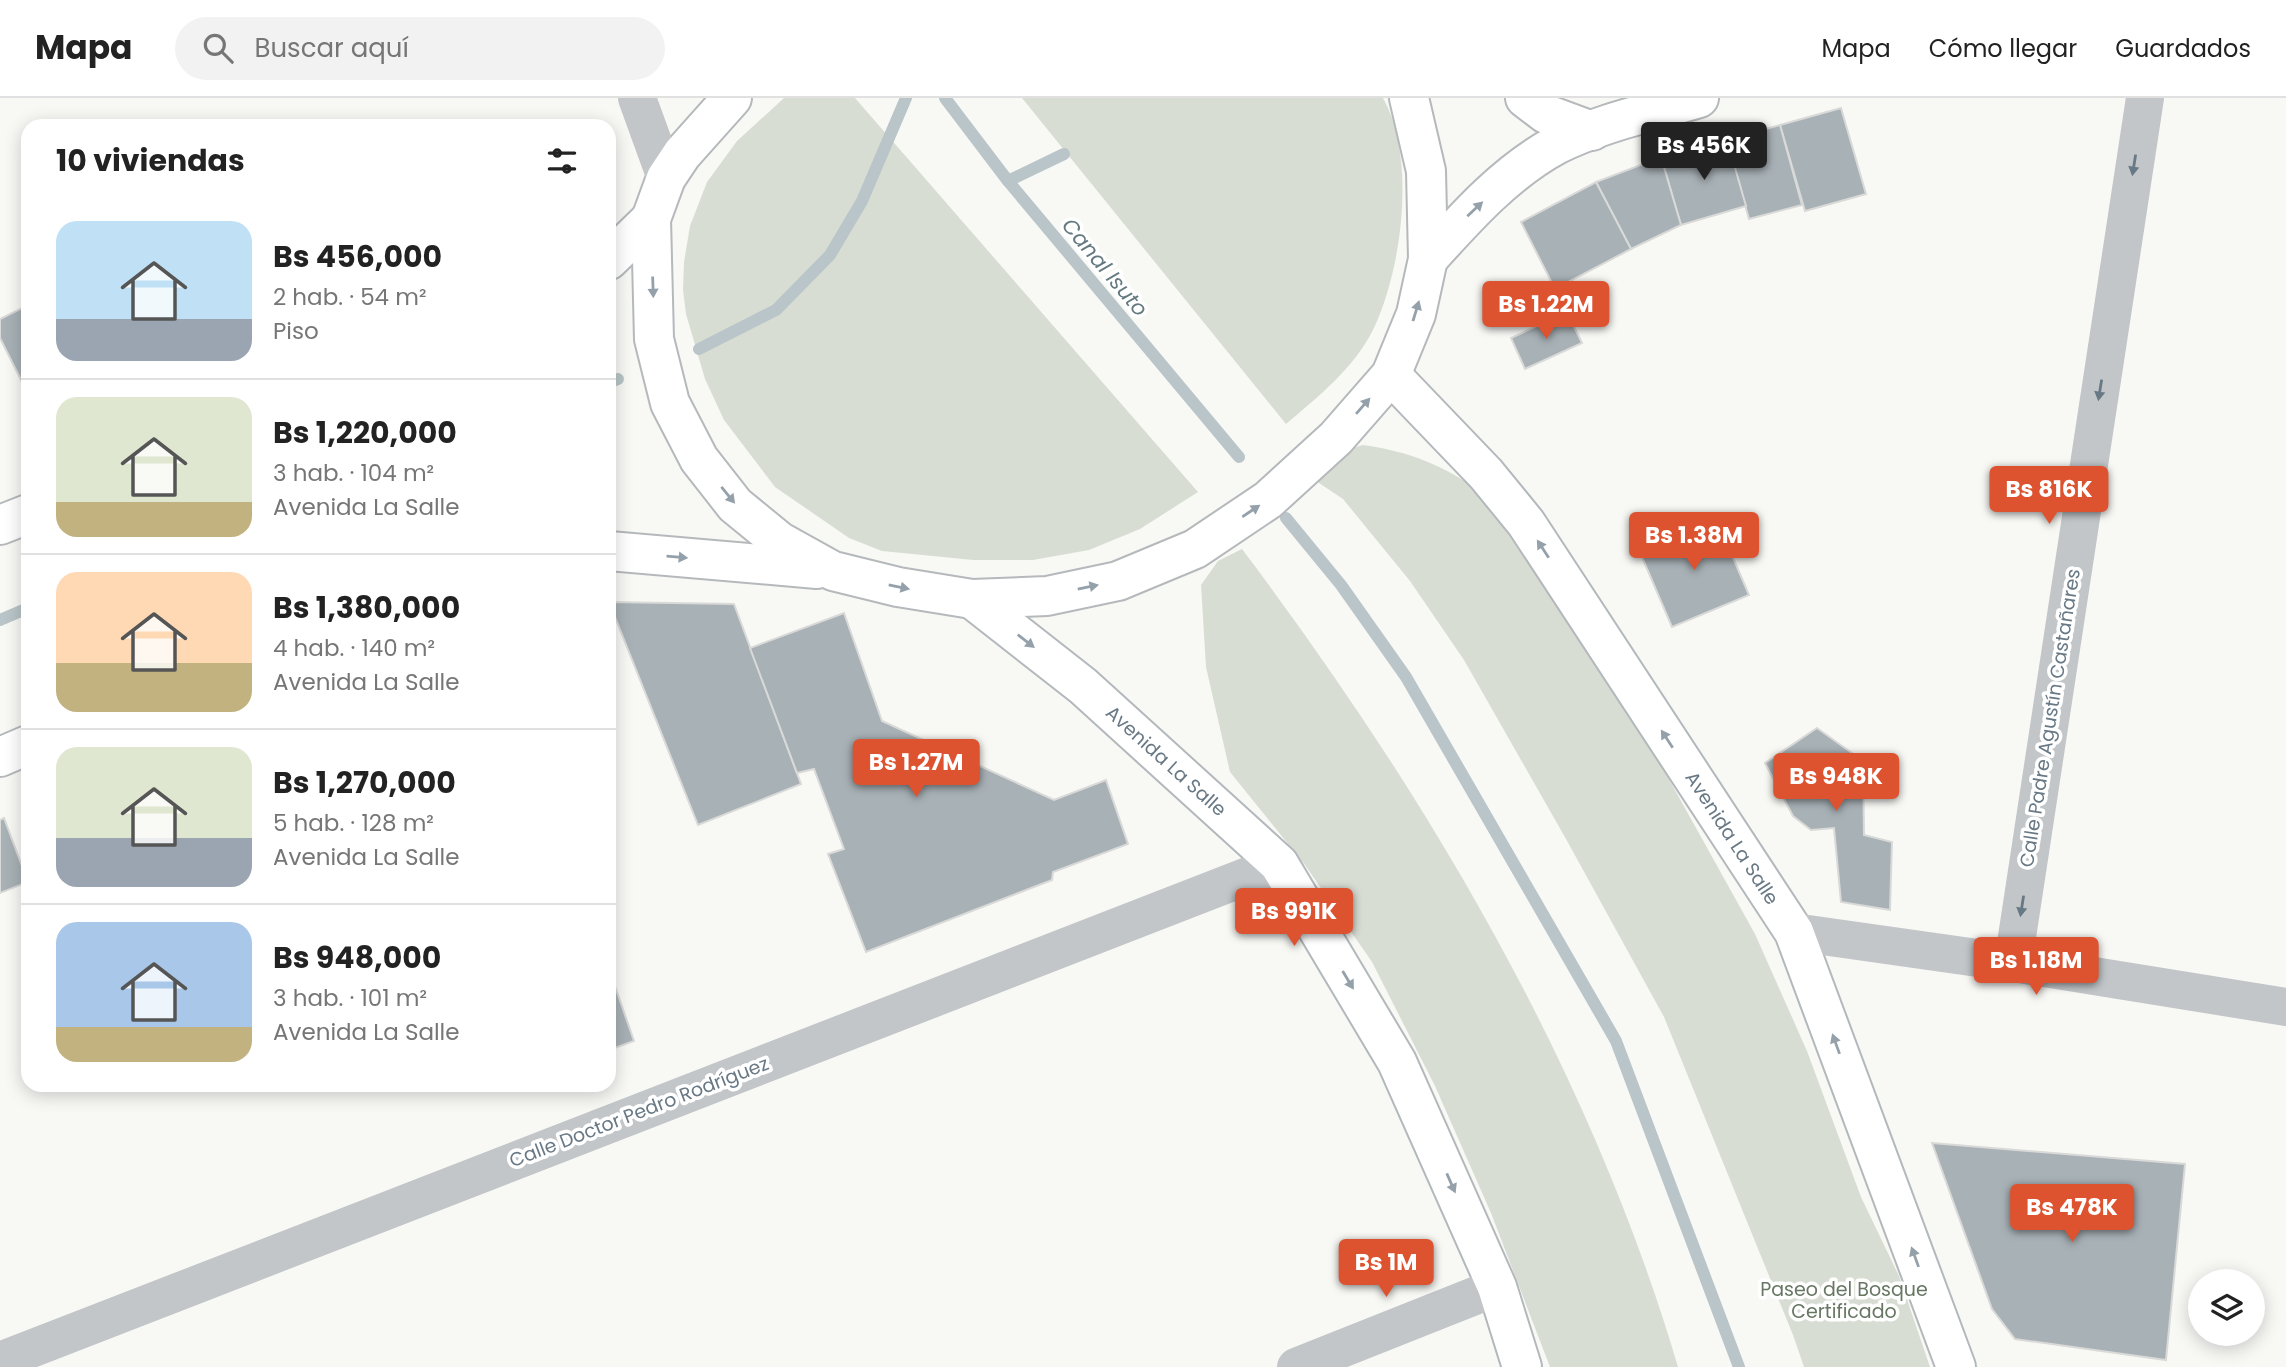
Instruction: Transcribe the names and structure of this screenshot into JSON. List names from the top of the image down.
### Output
{
  "streets": {
    "main road": ["Avenida La Salle"],
    "street": ["Calle Padre Agustín Castañares", "Calle Doctor Pedro Rodríguez"]
  },
  "crossings": [
    ["Avenida La Salle", "Calle Doctor Pedro Rodríguez"]
  ],
  "one_way": ["Calle Padre Agustín Castañares"],
  "water": ["Canal Isuto"],
  "parks": ["Paseo del Bosque Certificado"],
  "page": {
    "header": "Mapa",
    "search": "Buscar aquí",
    "nav": ["Mapa", "Cómo llegar", "Guardados"],
    "heading": "10 viviendas",
    "price": [
      "Bs 456K",
      "Bs 1.22M",
      "Bs 816K",
      "Bs 1.38M",
      "Bs 1.27M",
      "Bs 948K",
      "Bs 991K",
      "Bs 1.18M",
      "Bs 478K",
      "Bs 1M"
    ],
    "list": [
      {
        "name": "Bs 456,000",
        "note": "2 hab. · 54 m² · Piso"
      },
      {
        "name": "Bs 1,220,000",
        "note": "3 hab. · 104 m² · Avenida La Salle"
      },
      {
        "name": "Bs 1,380,000",
        "note": "4 hab. · 140 m² · Avenida La Salle"
      },
      {
        "name": "Bs 1,270,000",
        "note": "5 hab. · 128 m² · Avenida La Salle"
      },
      {
        "name": "Bs 948,000",
        "note": "3 hab. · 101 m² · Avenida La Salle"
      }
    ]
  }
}
